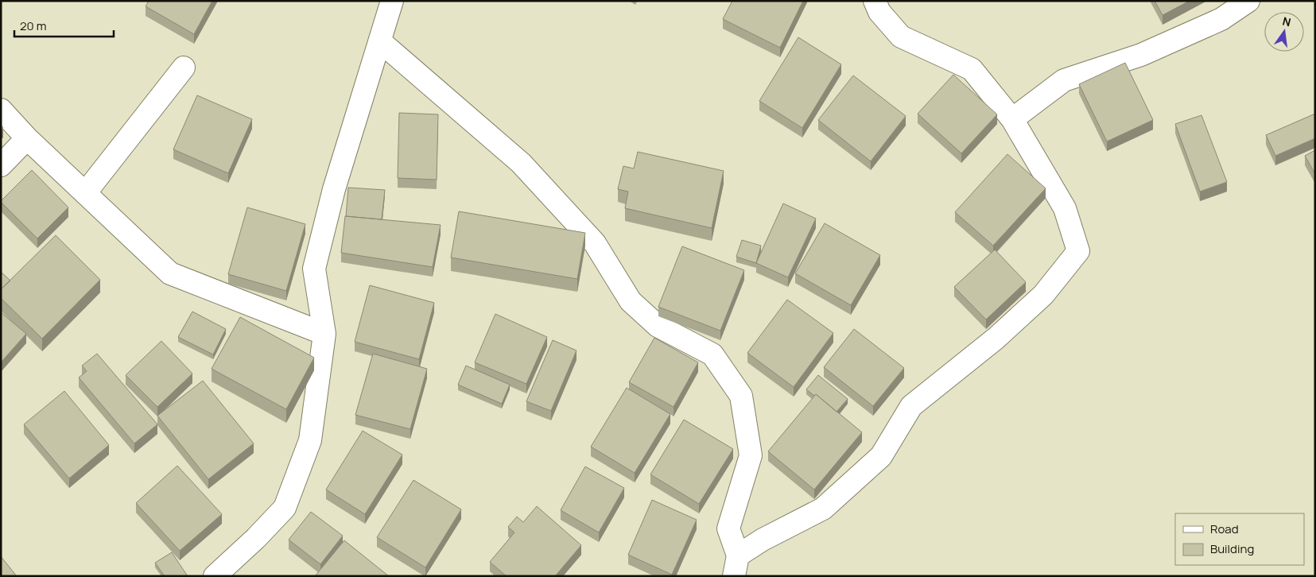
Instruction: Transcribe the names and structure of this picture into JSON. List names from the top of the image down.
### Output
{
  "legend": ["Road", "Building"],
  "scale_bar": "20 m",
  "north": "top"
}
